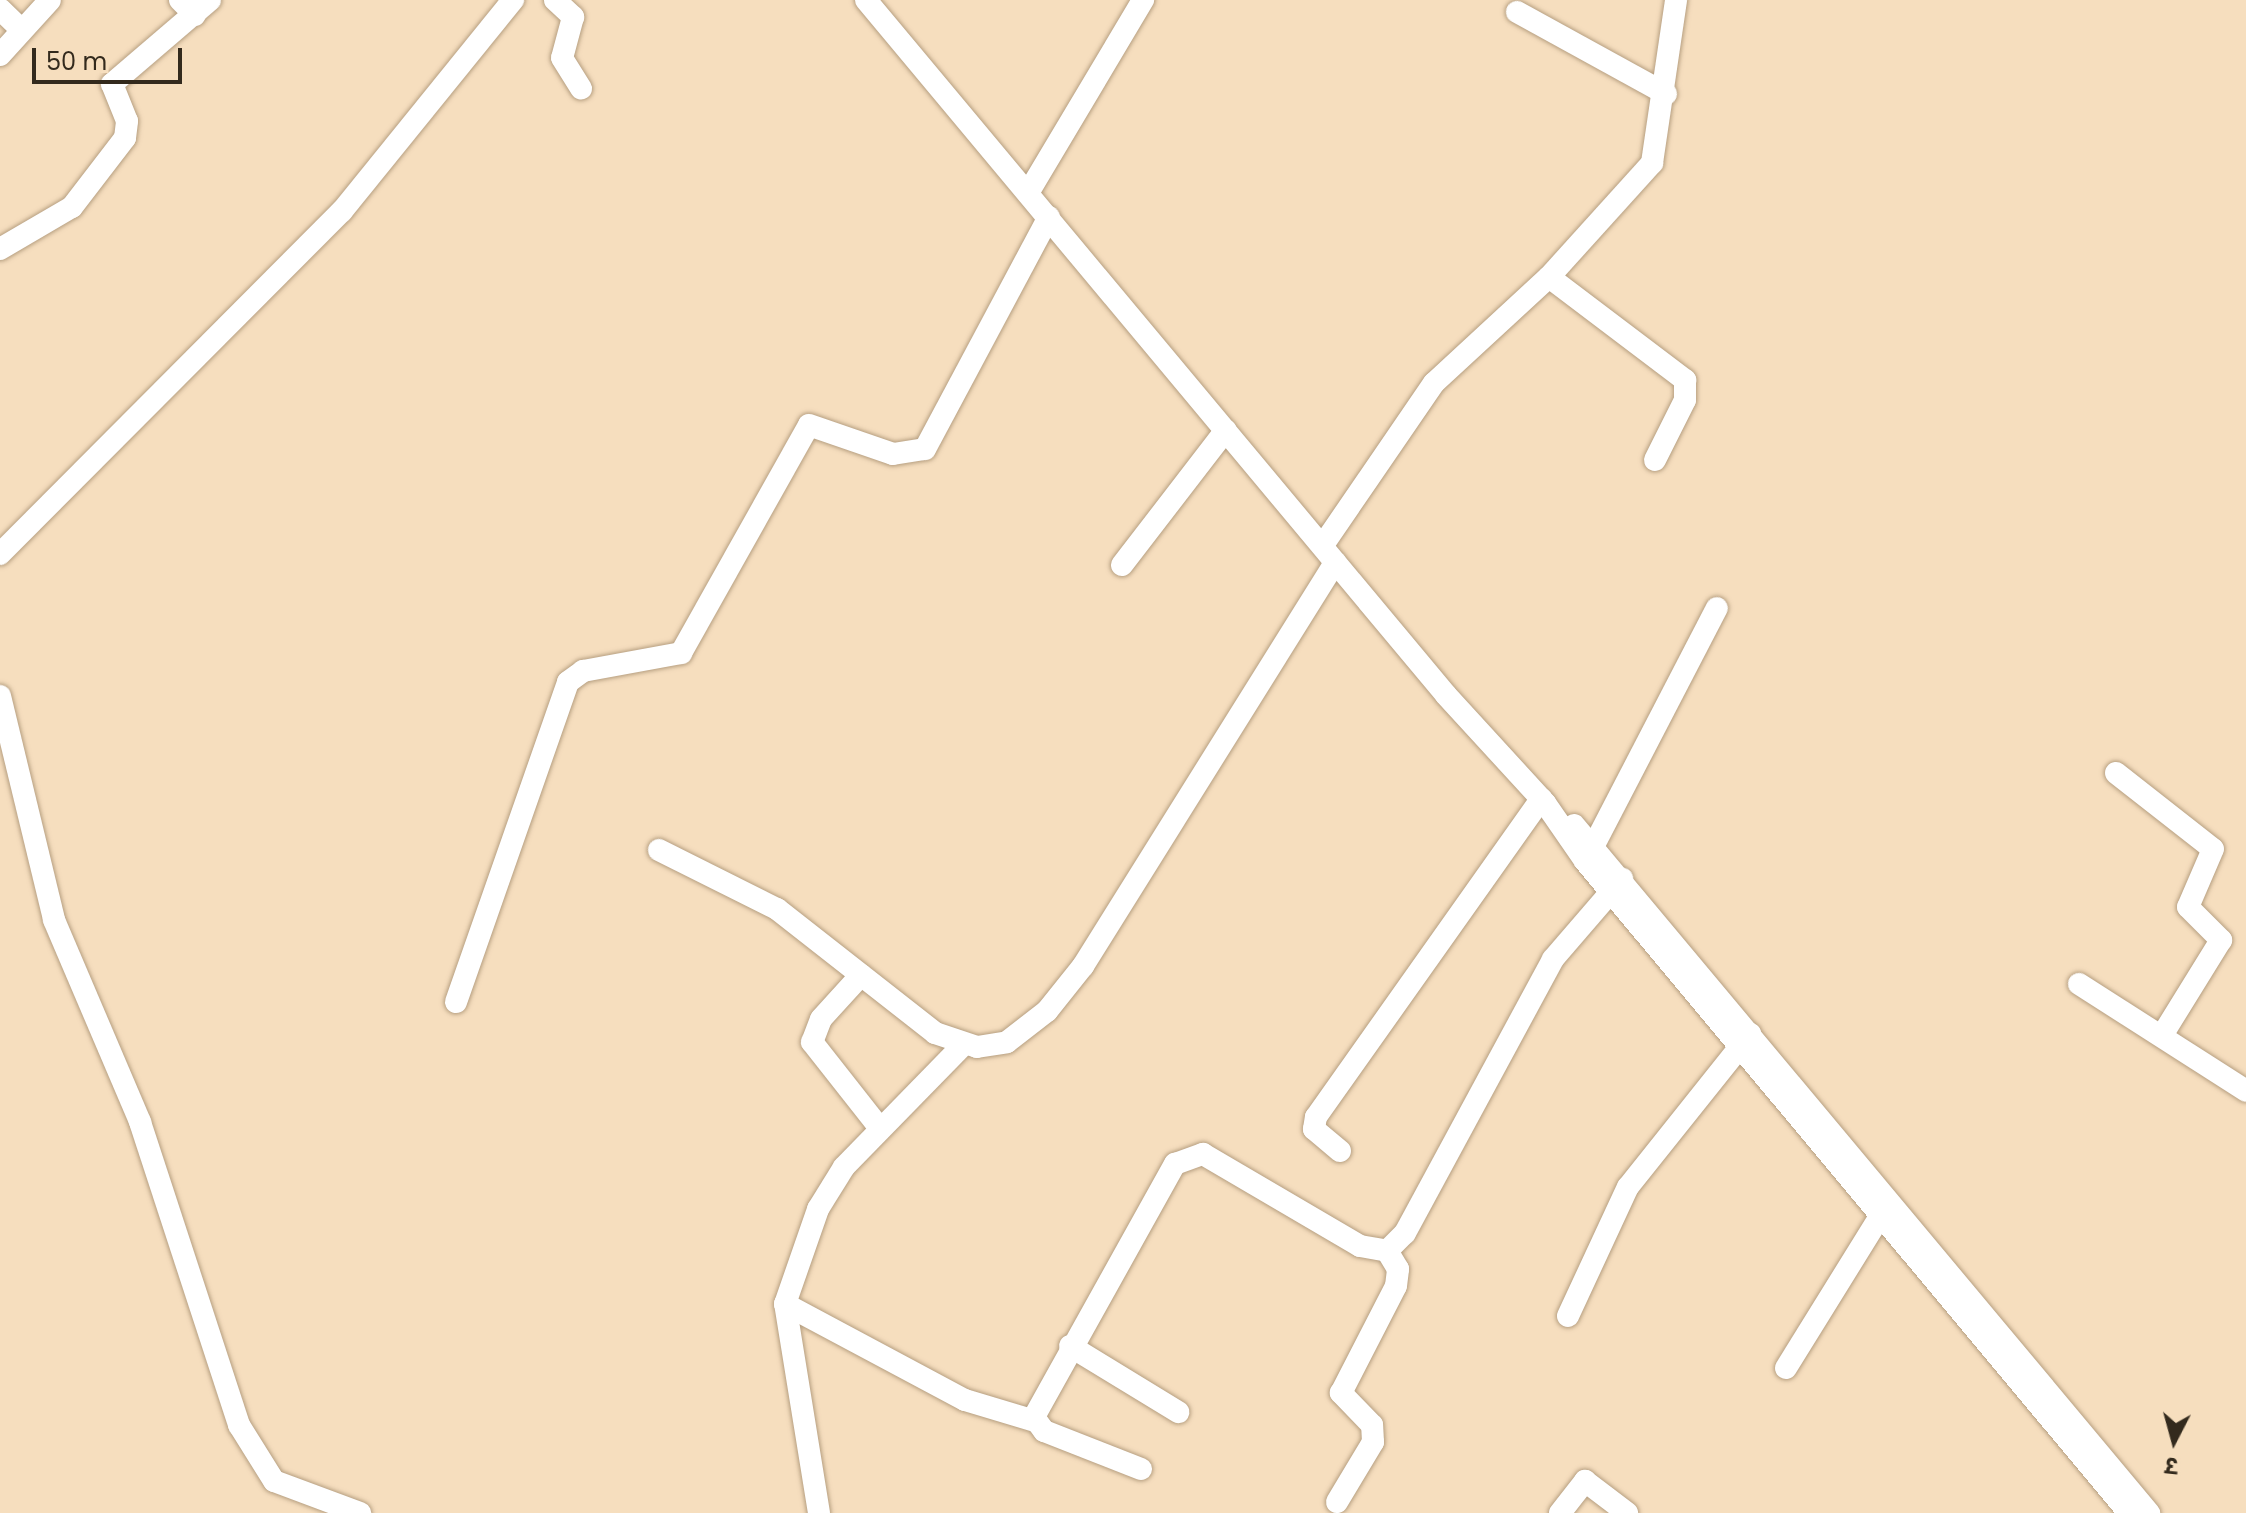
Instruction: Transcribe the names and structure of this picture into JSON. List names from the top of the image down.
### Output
{
  "scale_bar": "50 m",
  "north": "bottom"
}
